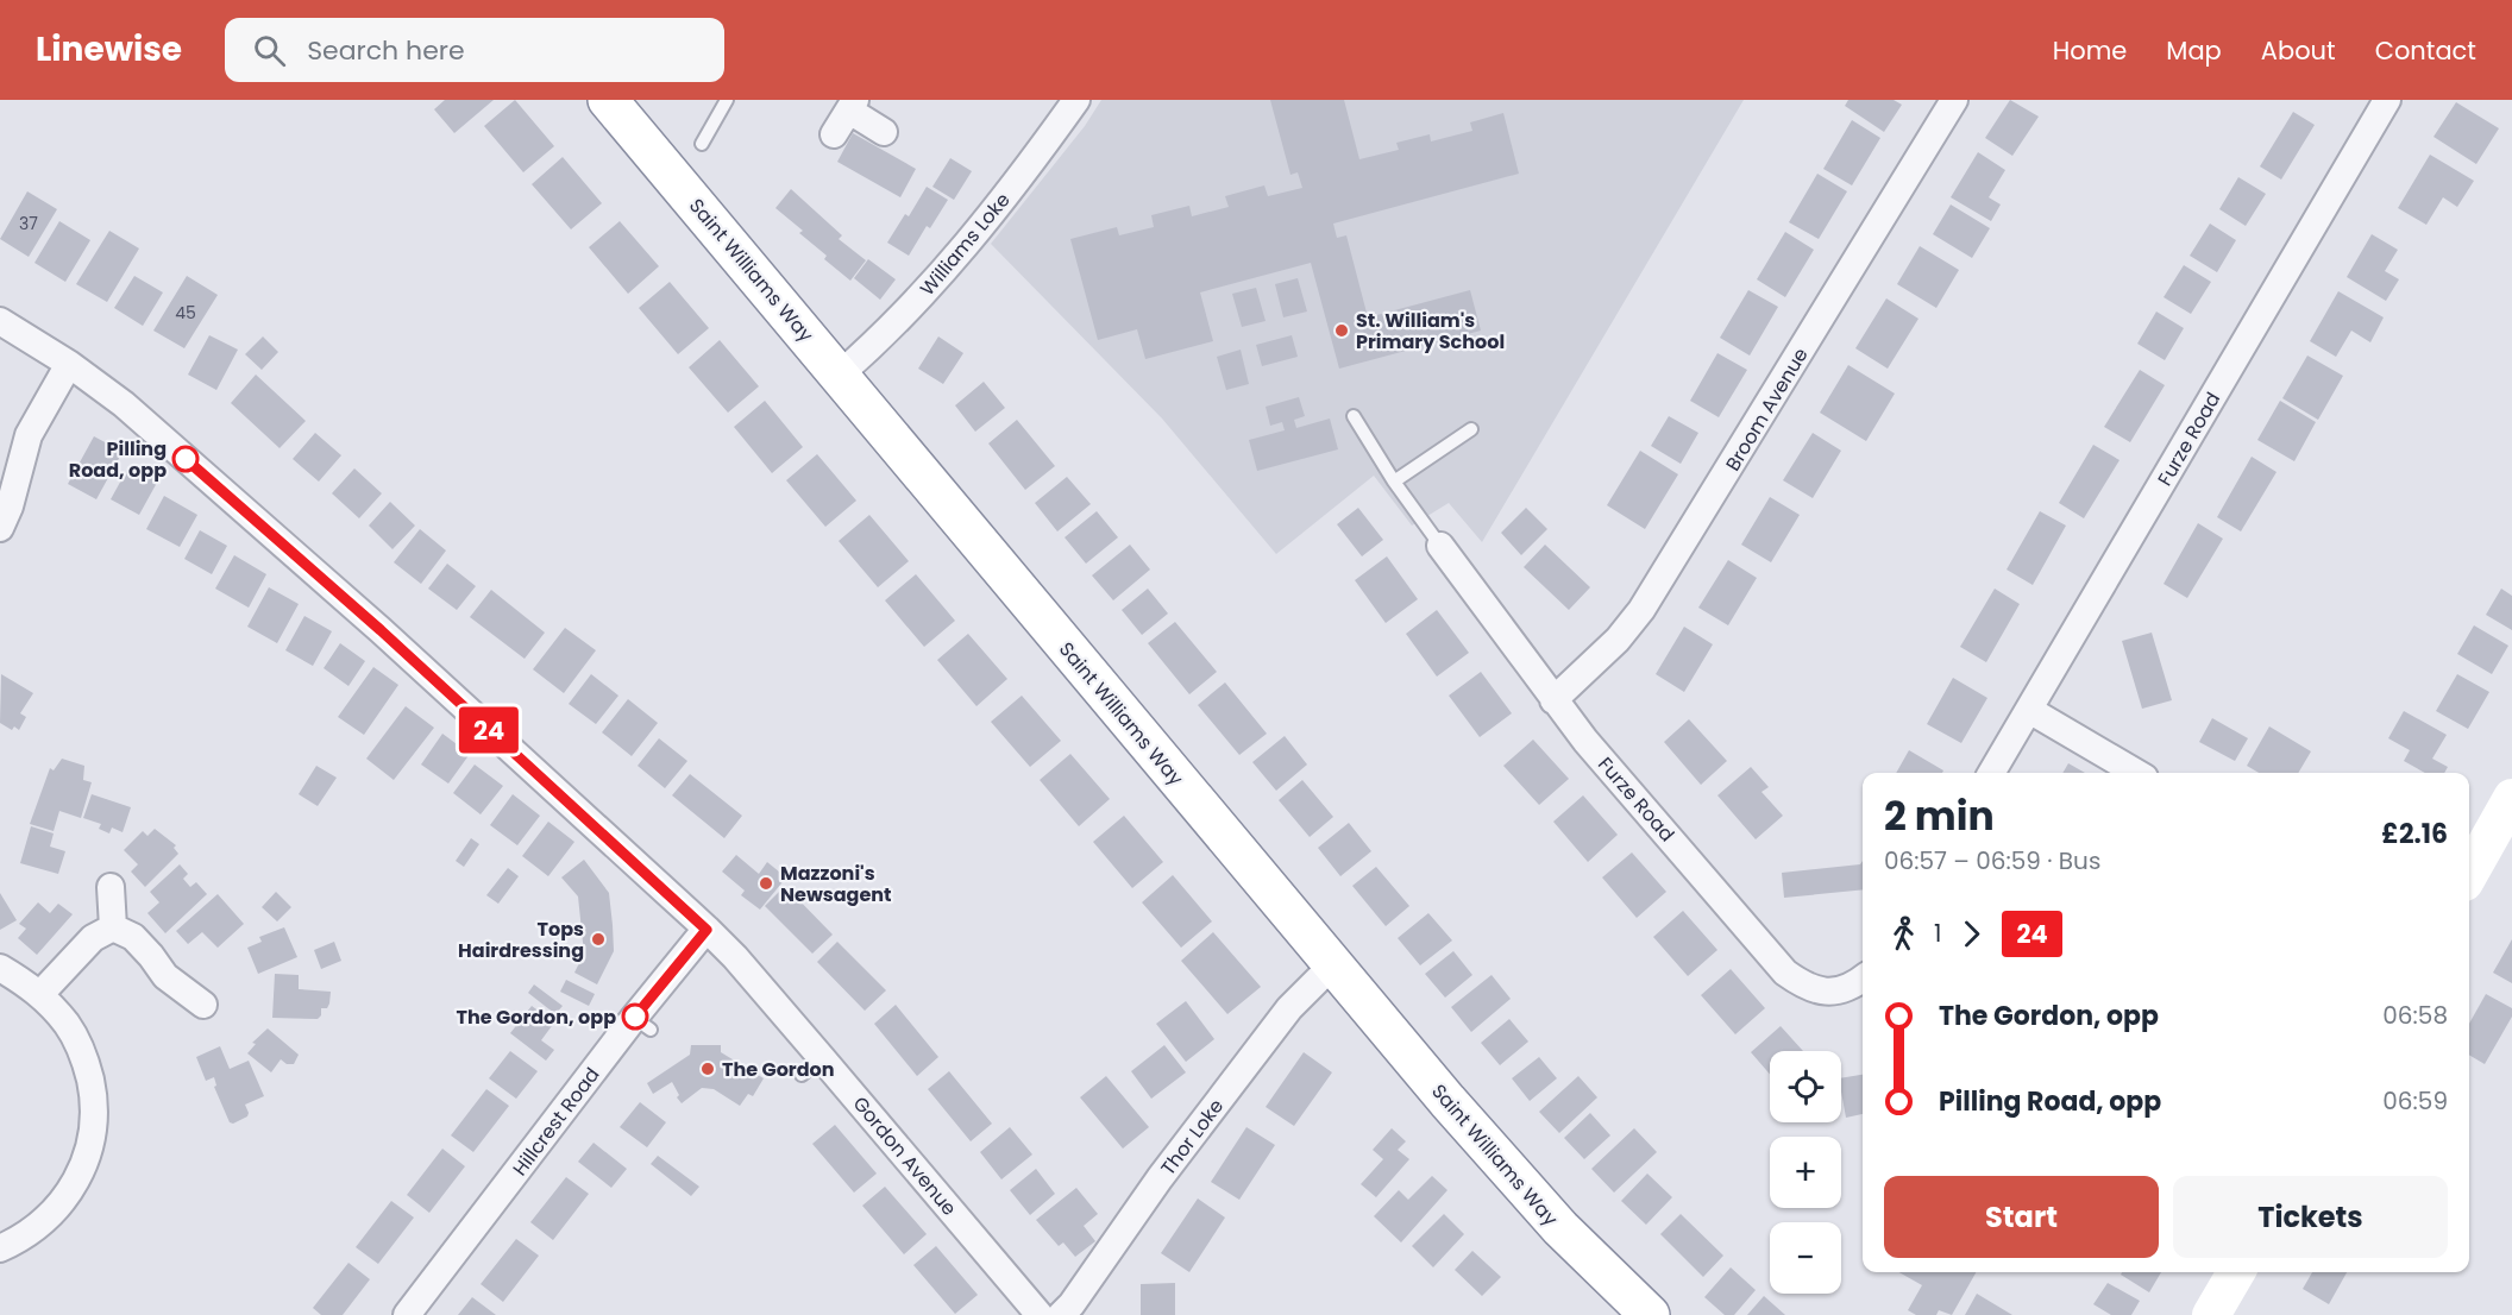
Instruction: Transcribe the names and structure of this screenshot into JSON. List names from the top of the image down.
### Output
{
  "streets": {
    "highway": ["Saint Williams Way"],
    "street": [
      "Williams Loke",
      "Broom Avenue",
      "Furze Road",
      "Hillcrest Road",
      "Thor Loke",
      "Gordon Avenue"
    ]
  },
  "crossings": [
    ["Williams Loke", "Saint Williams Way"],
    ["Saint Williams Way", "Thor Loke"],
    ["Broom Avenue", "Furze Road"],
    ["Hillcrest Road", "Gordon Avenue"]
  ],
  "places": [
    "St. William's Primary School",
    "Pilling Road, opp",
    "Mazzoni's Newsagent",
    "Tops Hairdressing",
    "The Gordon, opp",
    "The Gordon"
  ],
  "lines": ["bus line 24"],
  "house_numbers": ["37", "45"],
  "page": {
    "header": "Linewise",
    "search": "Search here",
    "nav": [
      "Home",
      "Map",
      "About",
      "Contact"
    ],
    "on_map": "24",
    "heading": ["2 min", "06:57 – 06:59 · Bus", "£2.16"],
    "legs": ["1", "24"],
    "list": [
      {
        "name": "The Gordon, opp",
        "value": "06:58"
      },
      {
        "name": "Pilling Road, opp",
        "value": "06:59"
      }
    ],
    "map_buttons": ["+", "−"],
    "buttons": ["Start", "Tickets"]
  }
}
